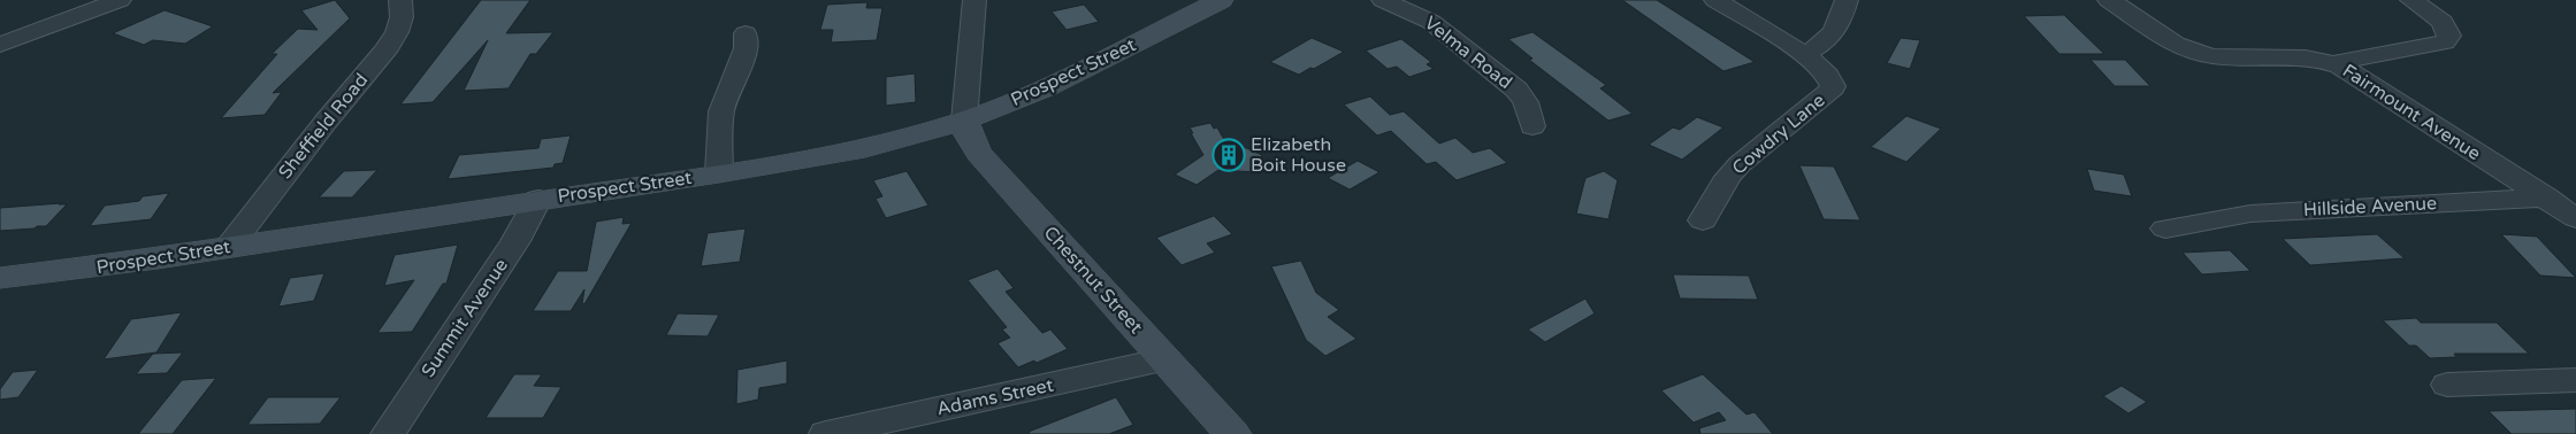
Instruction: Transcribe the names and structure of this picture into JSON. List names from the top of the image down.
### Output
{
  "streets": {
    "main road": ["Prospect Street", "Chestnut Street"],
    "street": [
      "Velma Road",
      "Fairmount Avenue",
      "Sheffield Road",
      "Cowdry Lane",
      "Hillside Avenue",
      "Summit Avenue",
      "Adams Street"
    ]
  },
  "crossings": [
    ["Prospect Street", "Sheffield Road"],
    ["Prospect Street", "Chestnut Street"],
    ["Prospect Street", "Summit Avenue"],
    ["Fairmount Avenue", "Hillside Avenue"],
    ["Chestnut Street", "Adams Street"]
  ],
  "places": {
    "building": ["Elizabeth Boit House"]
  }
}
